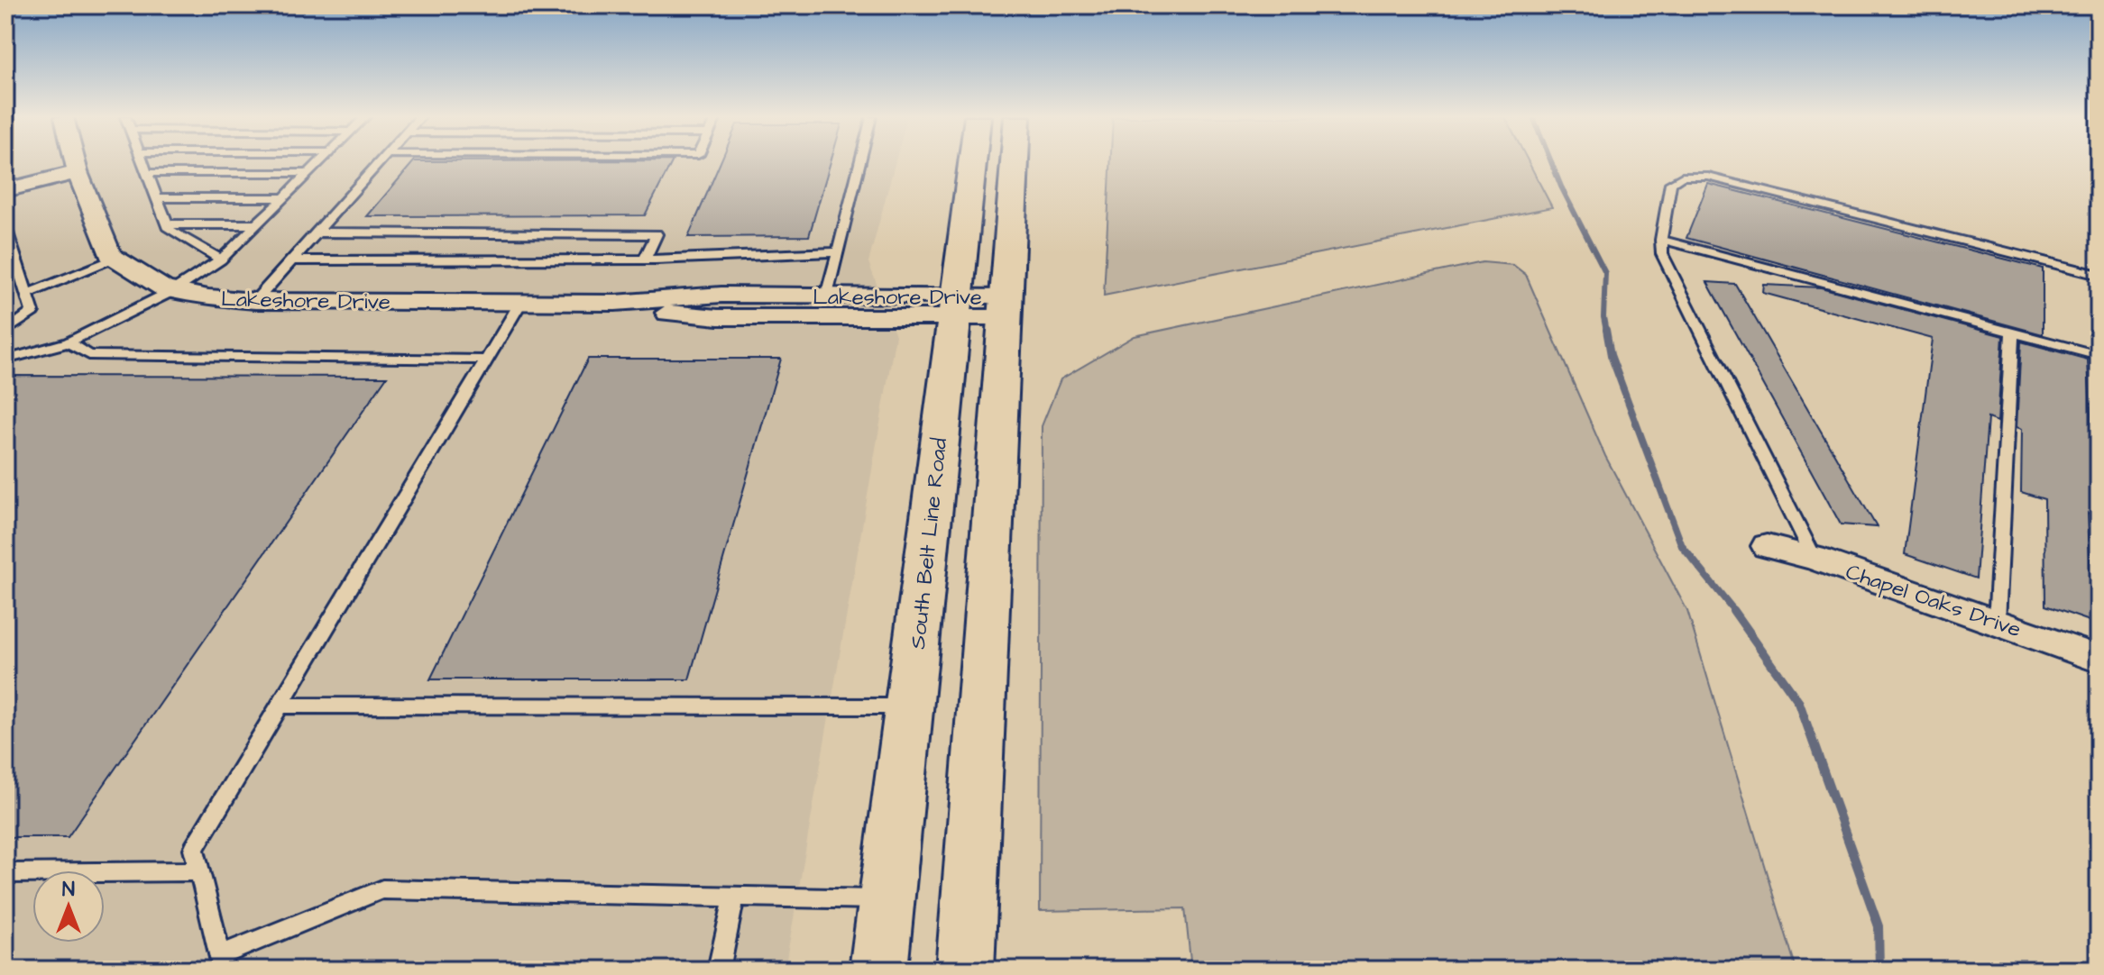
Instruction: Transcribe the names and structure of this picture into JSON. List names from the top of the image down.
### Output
{
  "streets": {
    "main road": ["South Belt Line Road"],
    "street": ["Lakeshore Drive", "Chapel Oaks Drive"]
  },
  "crossings": [
    ["Lakeshore Drive", "South Belt Line Road"]
  ],
  "north": "top"
}
